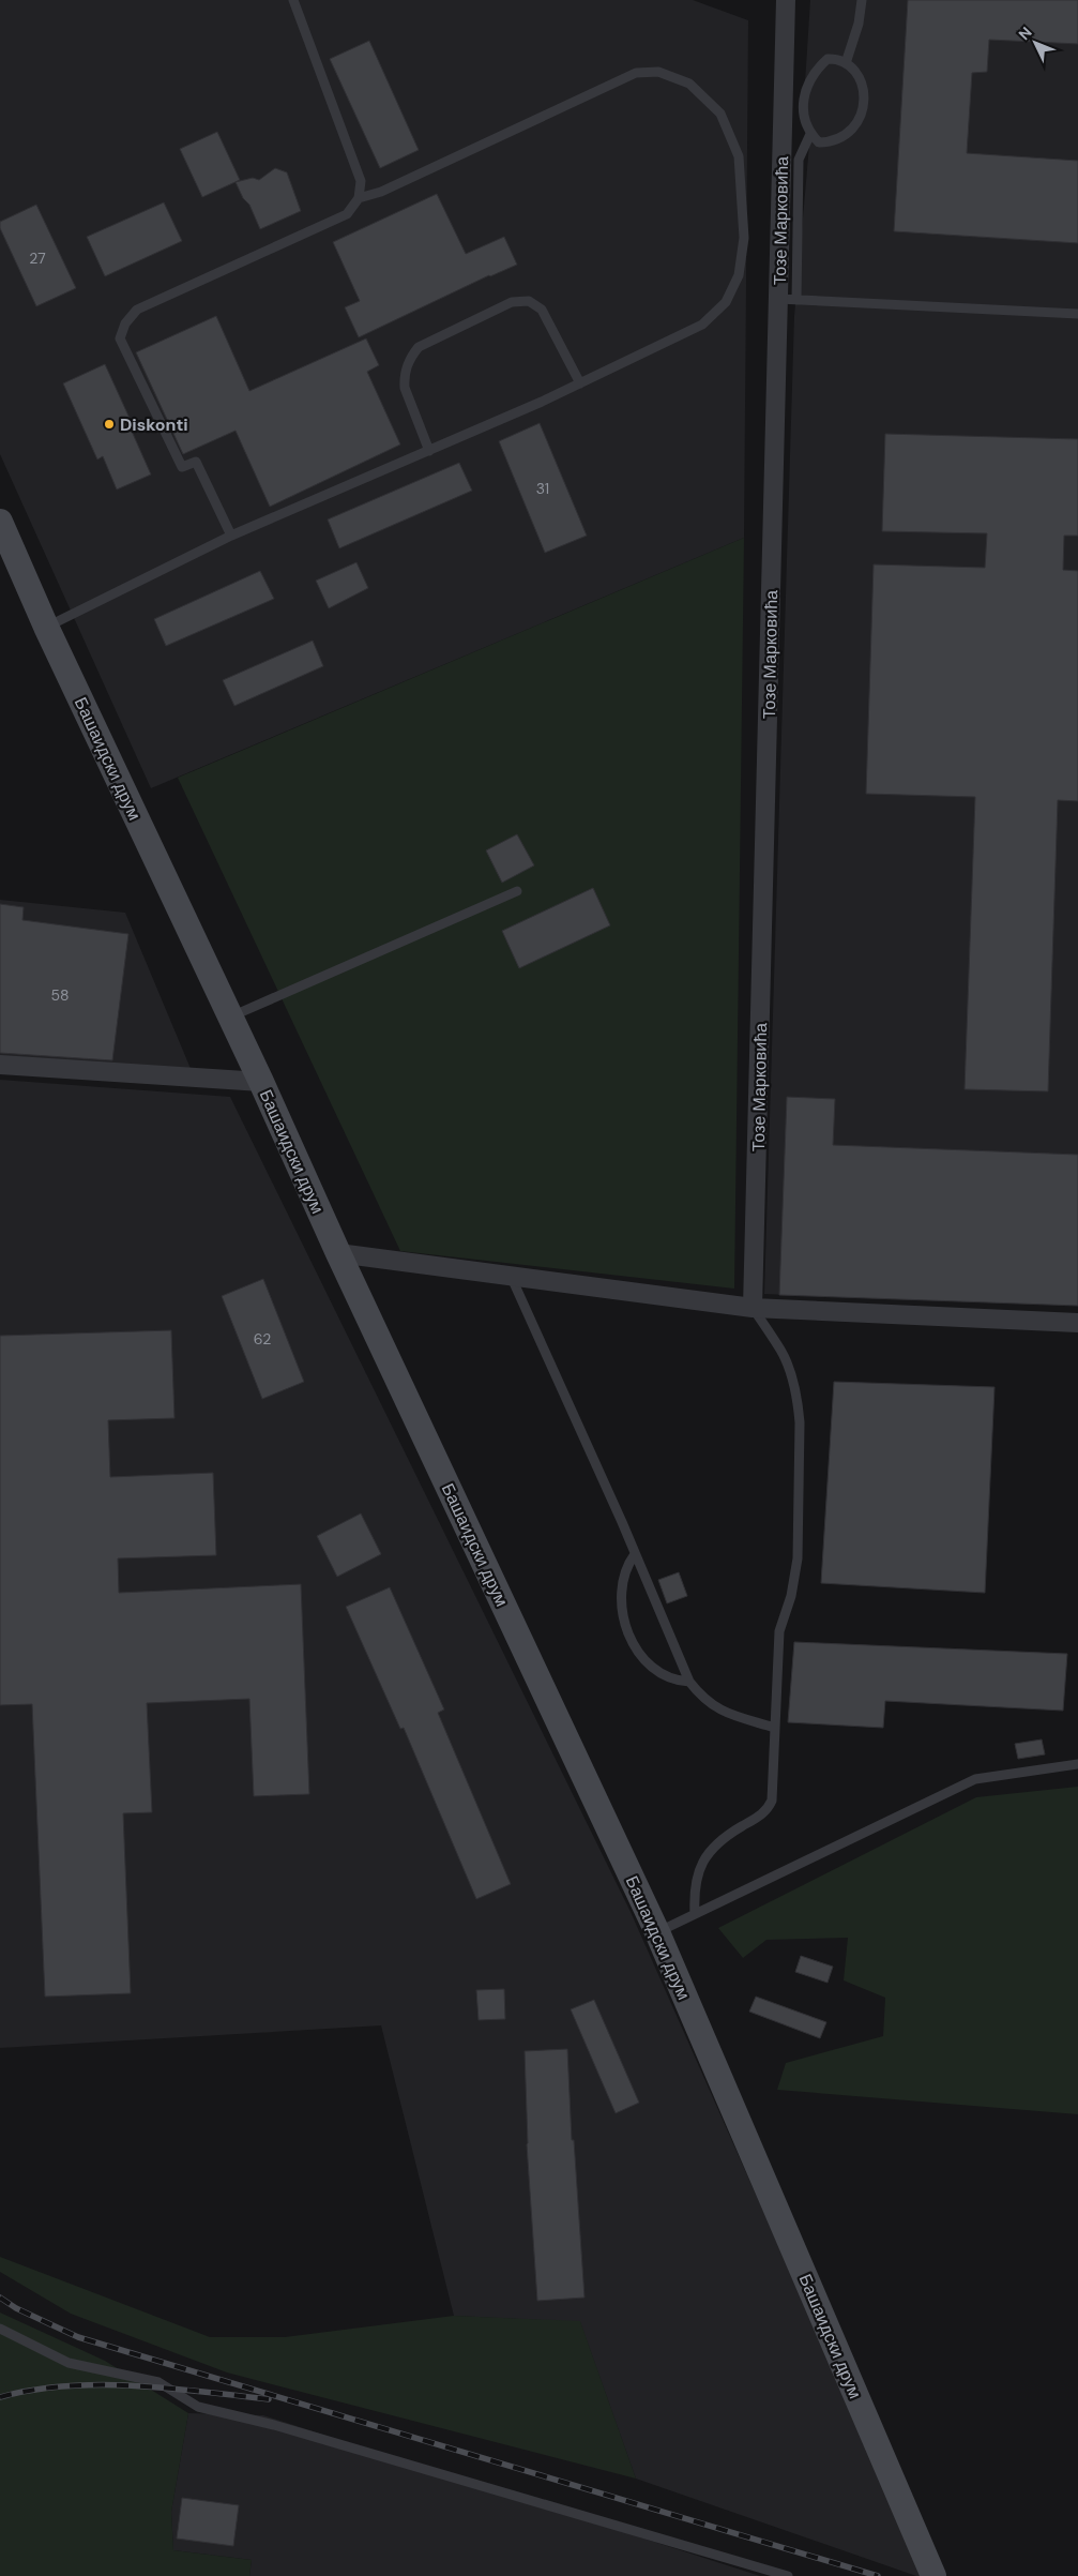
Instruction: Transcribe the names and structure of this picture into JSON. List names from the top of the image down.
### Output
{
  "streets": {
    "street": ["Тозе Марковића", "Башаидски друм"]
  },
  "places": ["Diskonti"],
  "house_numbers": [
    "27",
    "31",
    "58",
    "62"
  ],
  "north": "top left"
}
